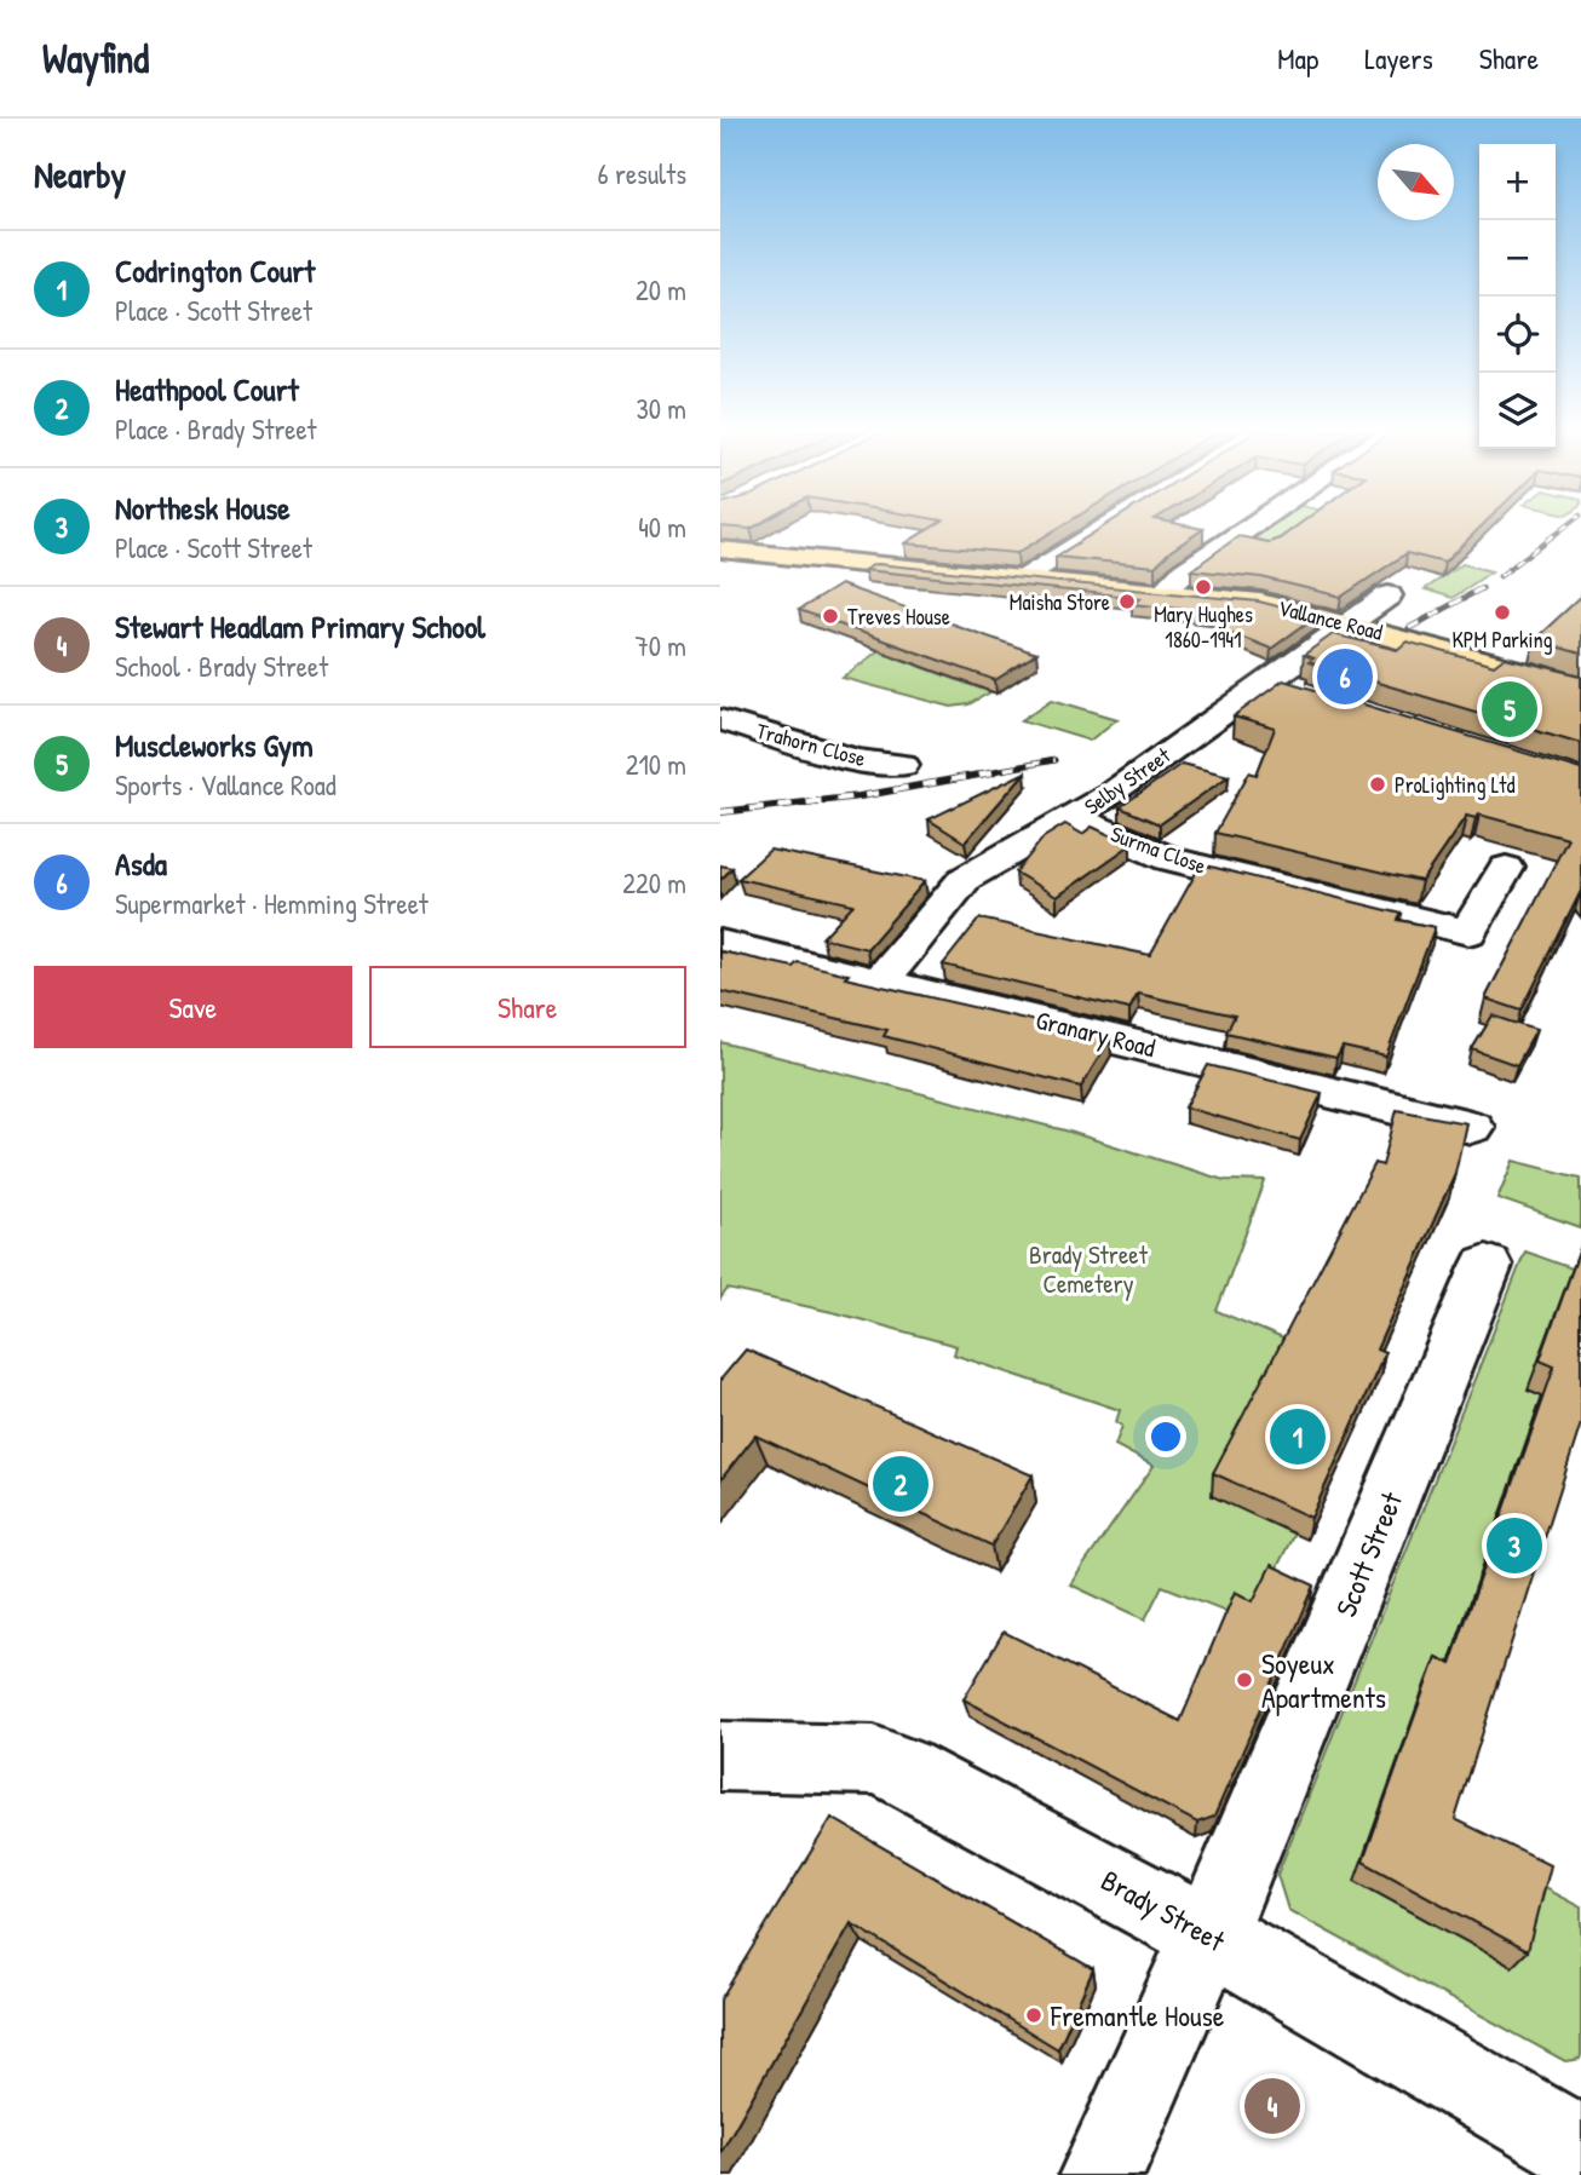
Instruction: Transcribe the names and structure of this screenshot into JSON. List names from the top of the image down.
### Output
{
  "streets": {
    "main road": ["Vallance Road"],
    "street": [
      "Trahorn Close",
      "Selby Street",
      "Surma Close",
      "Granary Road",
      "Scott Street",
      "Brady Street"
    ]
  },
  "crossings": [
    ["Vallance Road", "Selby Street"],
    ["Selby Street", "Surma Close"],
    ["Selby Street", "Granary Road"],
    ["Scott Street", "Brady Street"]
  ],
  "parks": ["Brady Street Cemetery"],
  "places": [
    "Mary Hughes 1860-1941",
    "Maisha Store",
    "KPM Parking",
    "Treves House",
    "ProLighting Ltd",
    "Soyeux Apartments",
    "Fremantle House"
  ],
  "north": "bottom right",
  "page": {
    "header": "Wayfind",
    "nav": ["Map", "Layers", "Share"],
    "heading": ["Nearby", "6 results"],
    "map_buttons": ["+", "−"],
    "list": [
      {
        "mark": "1",
        "name": "Codrington Court",
        "note": "Place · Scott Street",
        "value": "20 m"
      },
      {
        "mark": "2",
        "name": "Heathpool Court",
        "note": "Place · Brady Street",
        "value": "30 m"
      },
      {
        "mark": "3",
        "name": "Northesk House",
        "note": "Place · Scott Street",
        "value": "40 m"
      },
      {
        "mark": "4",
        "name": "Stewart Headlam Primary School",
        "note": "School · Brady Street",
        "value": "70 m"
      },
      {
        "mark": "5",
        "name": "Muscleworks Gym",
        "note": "Sports · Vallance Road",
        "value": "210 m"
      },
      {
        "mark": "6",
        "name": "Asda",
        "note": "Supermarket · Hemming Street",
        "value": "220 m"
      }
    ],
    "pins": [
      "6",
      "5",
      "1",
      "2",
      "3",
      "4"
    ],
    "buttons": ["Save", "Share"]
  }
}
